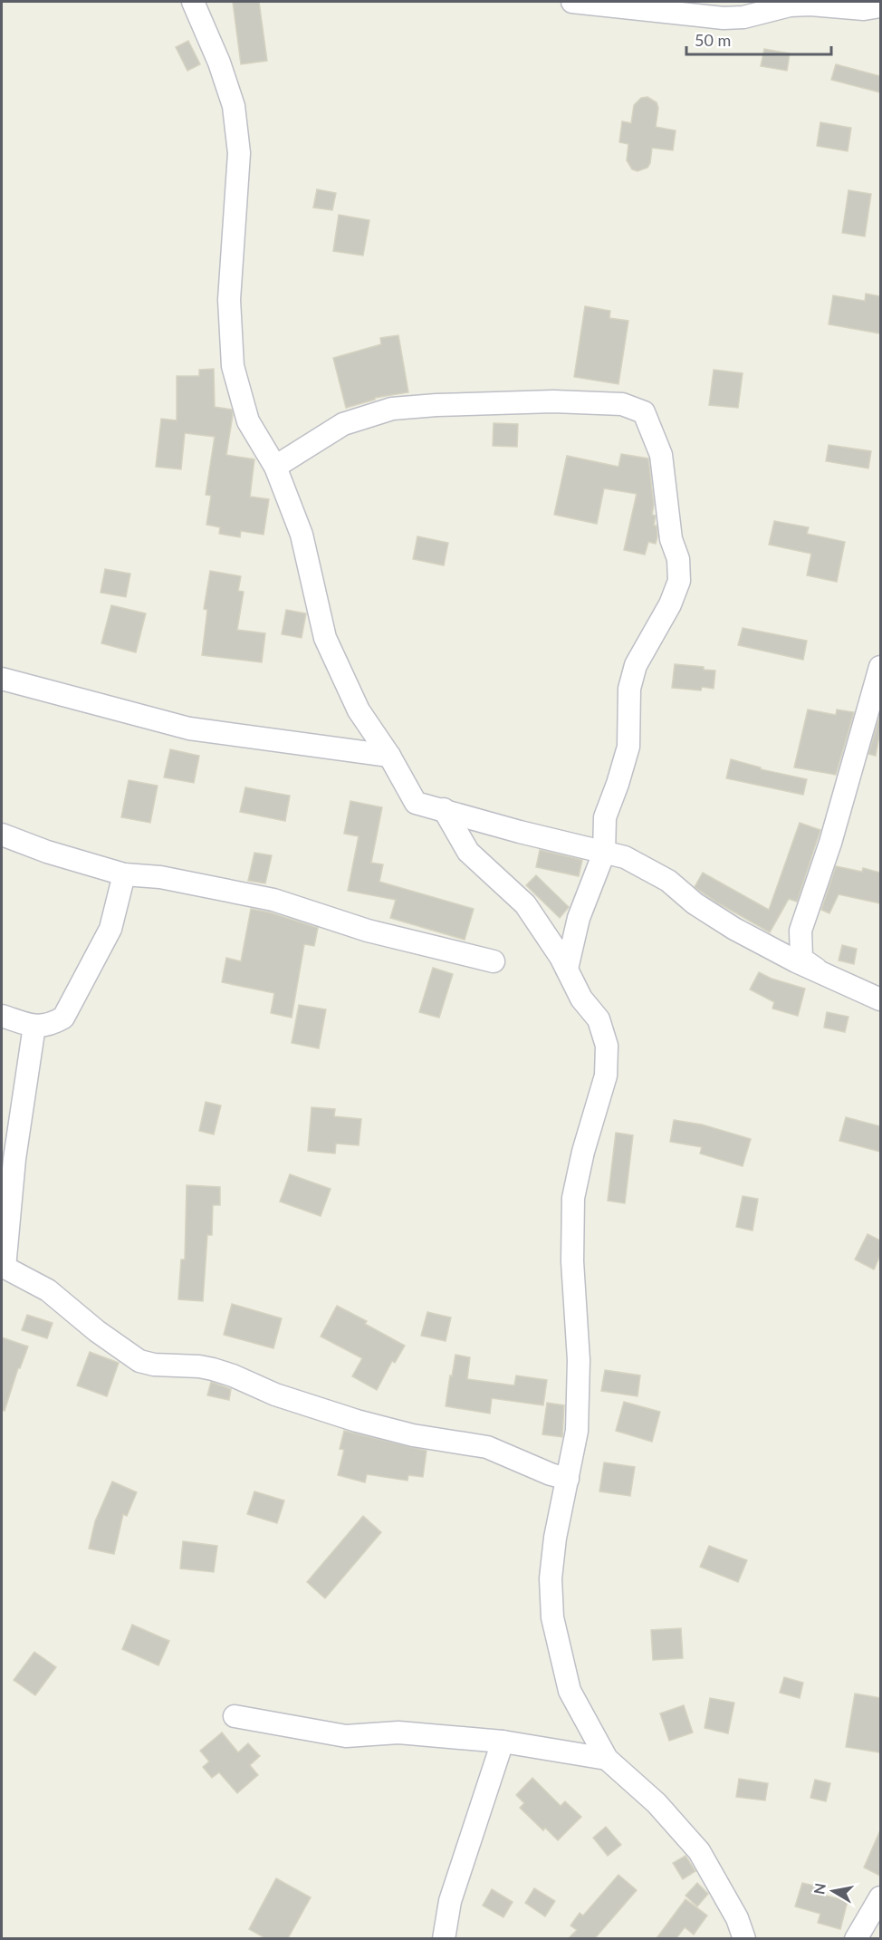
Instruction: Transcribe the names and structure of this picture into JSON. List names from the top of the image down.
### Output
{
  "scale_bar": "50 m",
  "north": "left"
}
